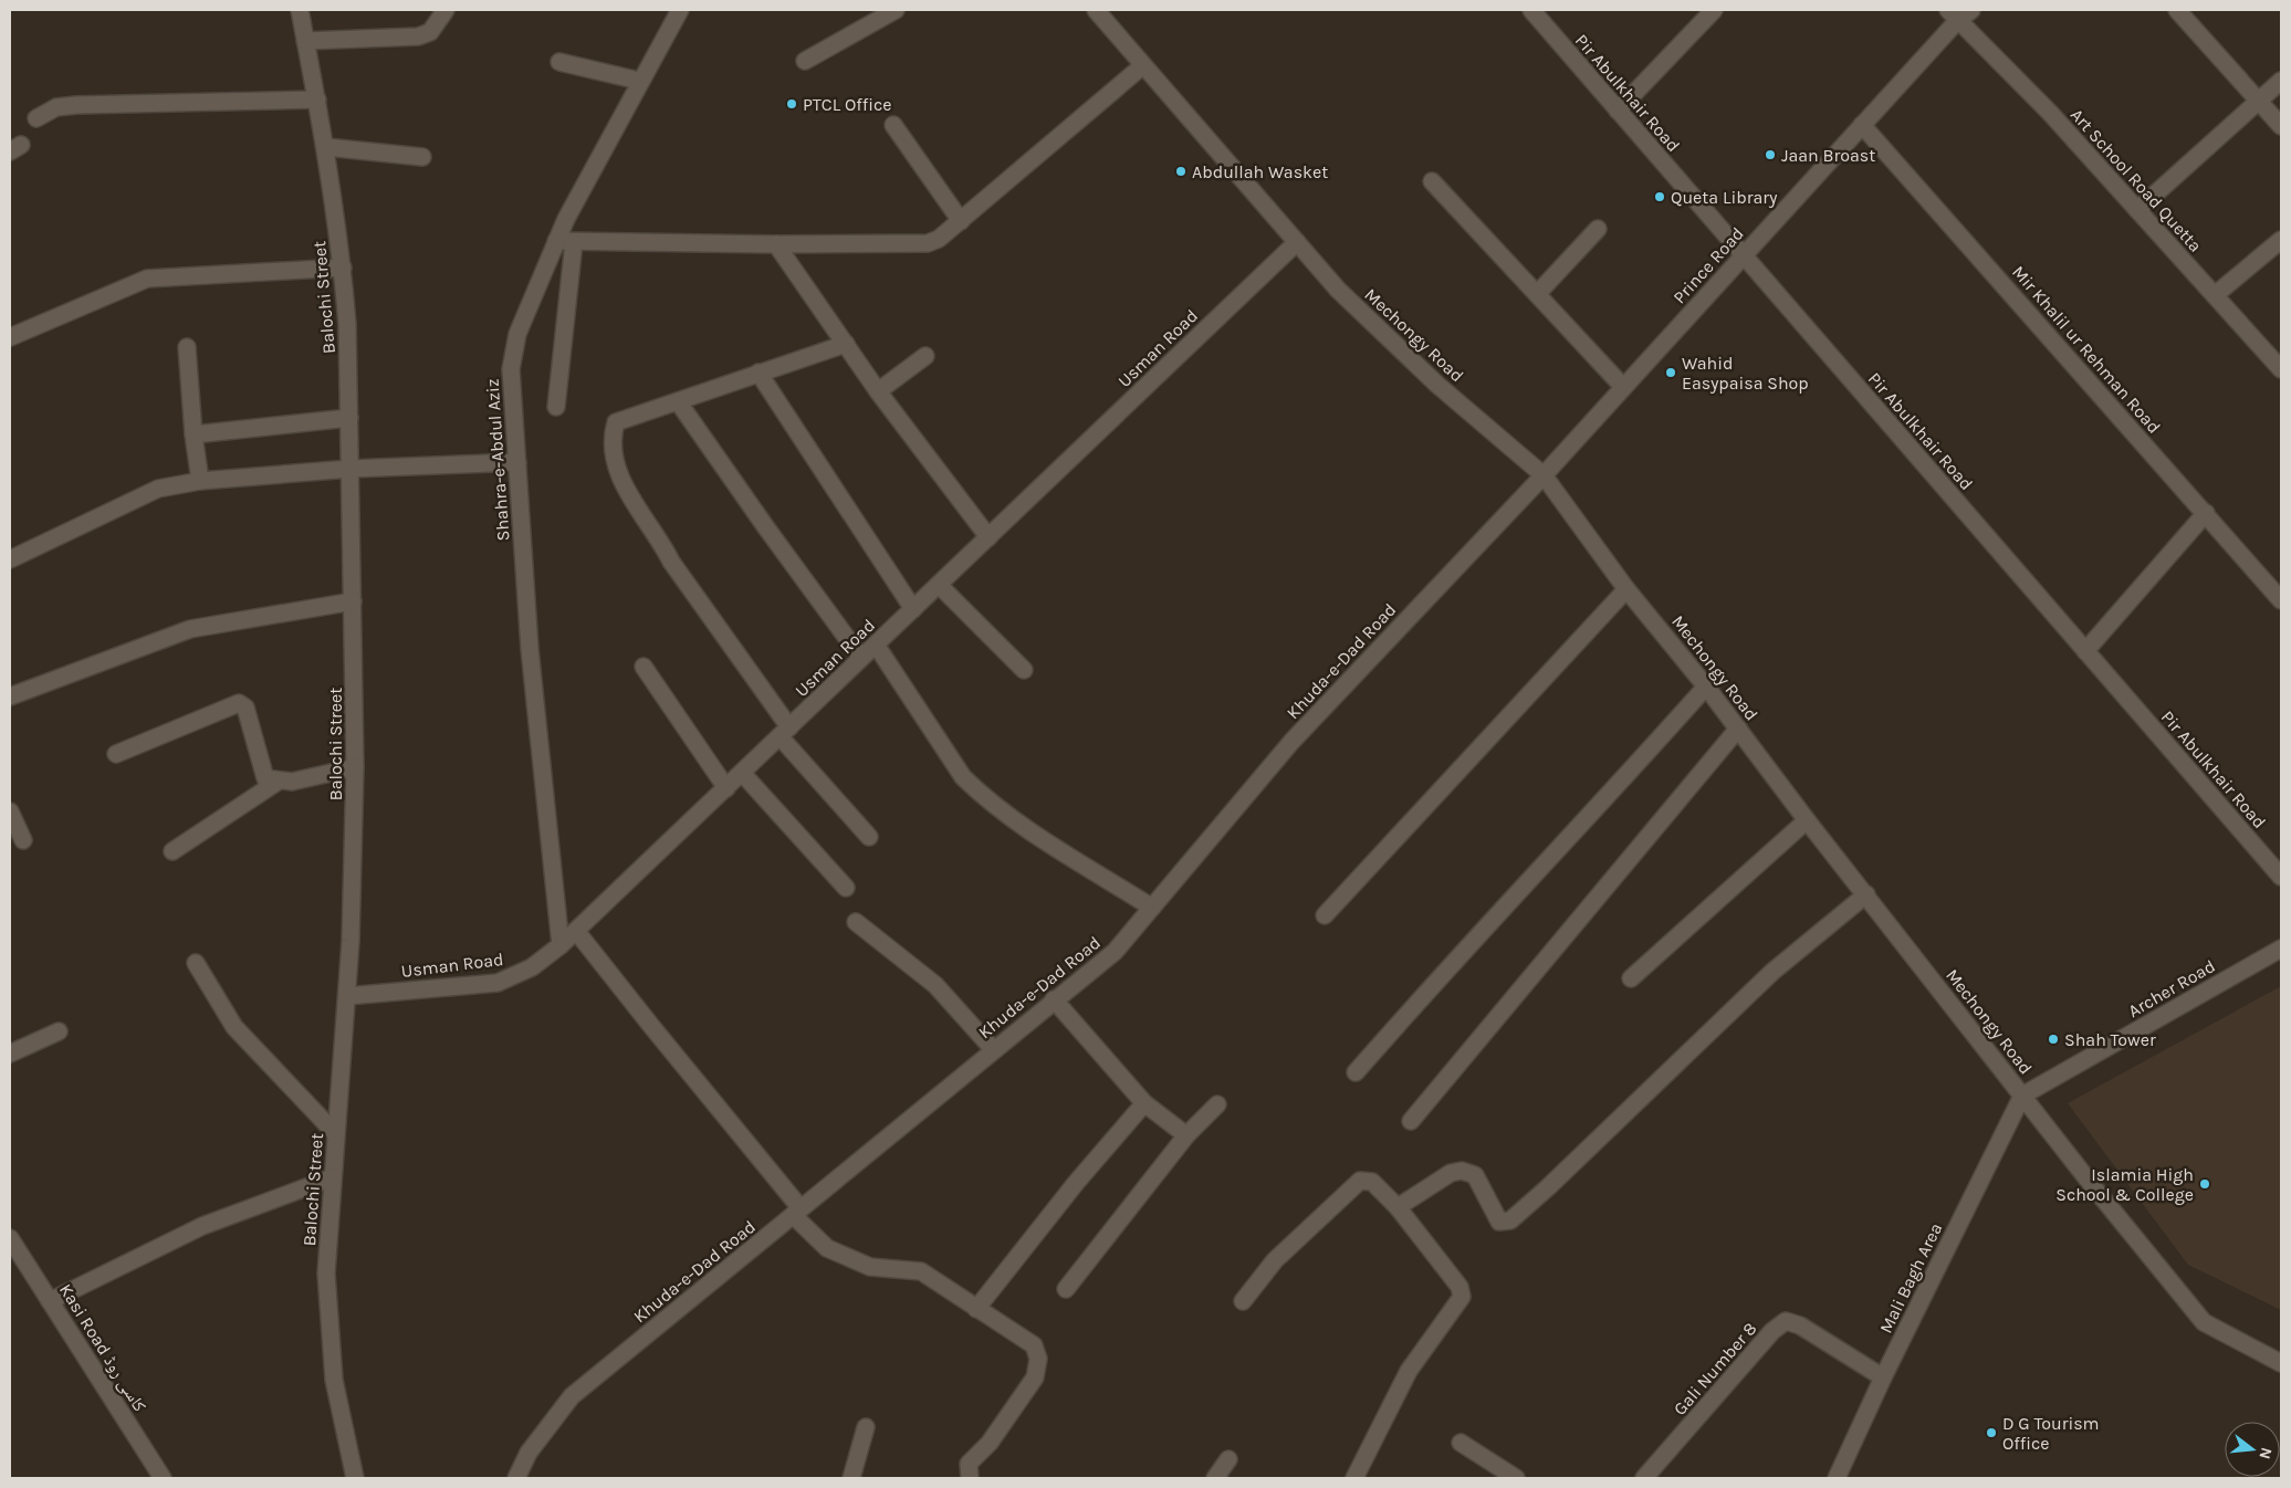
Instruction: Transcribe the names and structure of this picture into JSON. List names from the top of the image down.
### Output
{
  "streets": {
    "street": [
      "Pir Abulkhair Road",
      "Art School Road Quetta",
      "Prince Road",
      "Balochi Street",
      "Mechongy Road",
      "Usman Road",
      "Mir Khalil ur Rehman Road",
      "Shahra-e-Abdul Aziz",
      "Khuda-e-Dad Road",
      "Archer Road",
      "Mali Bagh Area",
      "Kasi Road کاسی روڈ",
      "Gali Number 8"
    ]
  },
  "crossings": [
    ["Pir Abulkhair Road", "Prince Road"],
    ["Art School Road Quetta", "Prince Road"],
    ["Prince Road", "Mechongy Road"],
    ["Prince Road", "Mir Khalil ur Rehman Road"],
    ["Prince Road", "Khuda-e-Dad Road"],
    ["Balochi Street", "Usman Road"],
    ["Mechongy Road", "Usman Road"],
    ["Mechongy Road", "Khuda-e-Dad Road"],
    ["Mechongy Road", "Archer Road"],
    ["Mechongy Road", "Mali Bagh Area"],
    ["Usman Road", "Shahra-e-Abdul Aziz"],
    ["Archer Road", "Mali Bagh Area"],
    ["Mali Bagh Area", "Gali Number 8"]
  ],
  "places": [
    "PTCL Office",
    "Jaan Broast",
    "Abdullah Wasket",
    "Queta Library",
    "Wahid Easypaisa Shop",
    "Shah Tower",
    "Islamia High School & College",
    "D G Tourism Office"
  ],
  "north": "right"
}
